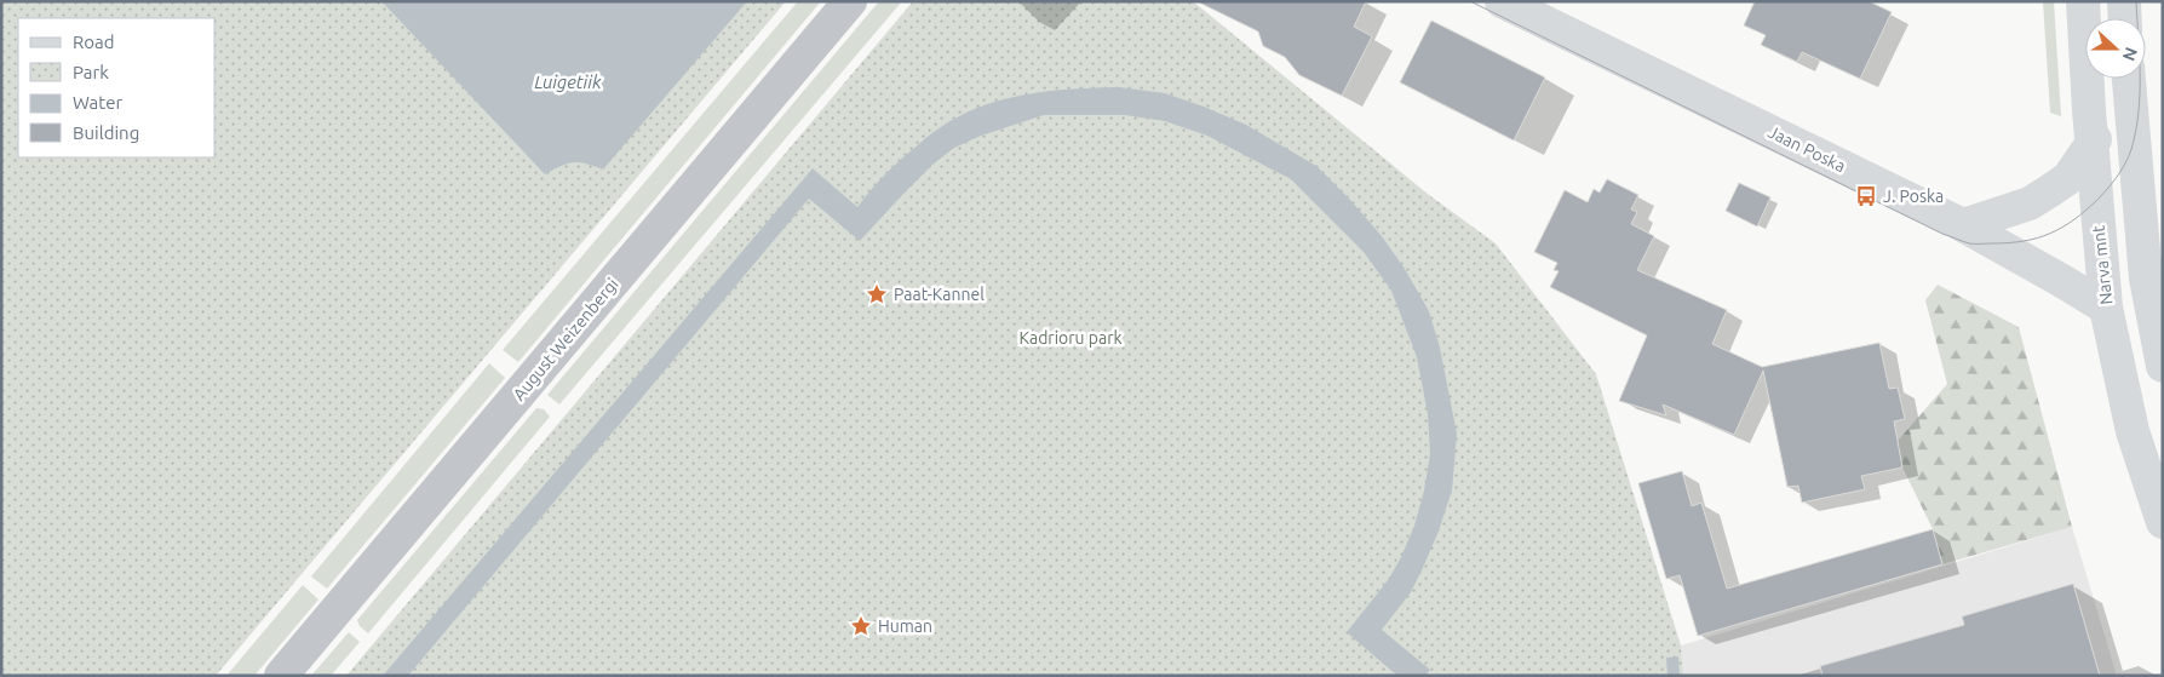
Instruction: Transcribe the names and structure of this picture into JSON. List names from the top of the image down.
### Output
{
  "streets": {
    "street": ["Jaan Poska", "Narva mnt", "August Weizenbergi"]
  },
  "crossings": [
    ["Jaan Poska", "Narva mnt"]
  ],
  "water": ["Luigetiik"],
  "parks": ["Kadrioru park"],
  "places": {
    "bus stop": ["J. Poska"],
    "place": ["Paat-Kannel", "Human"]
  },
  "legend": [
    "Road",
    "Park",
    "Water",
    "Building"
  ],
  "north": "right"
}
